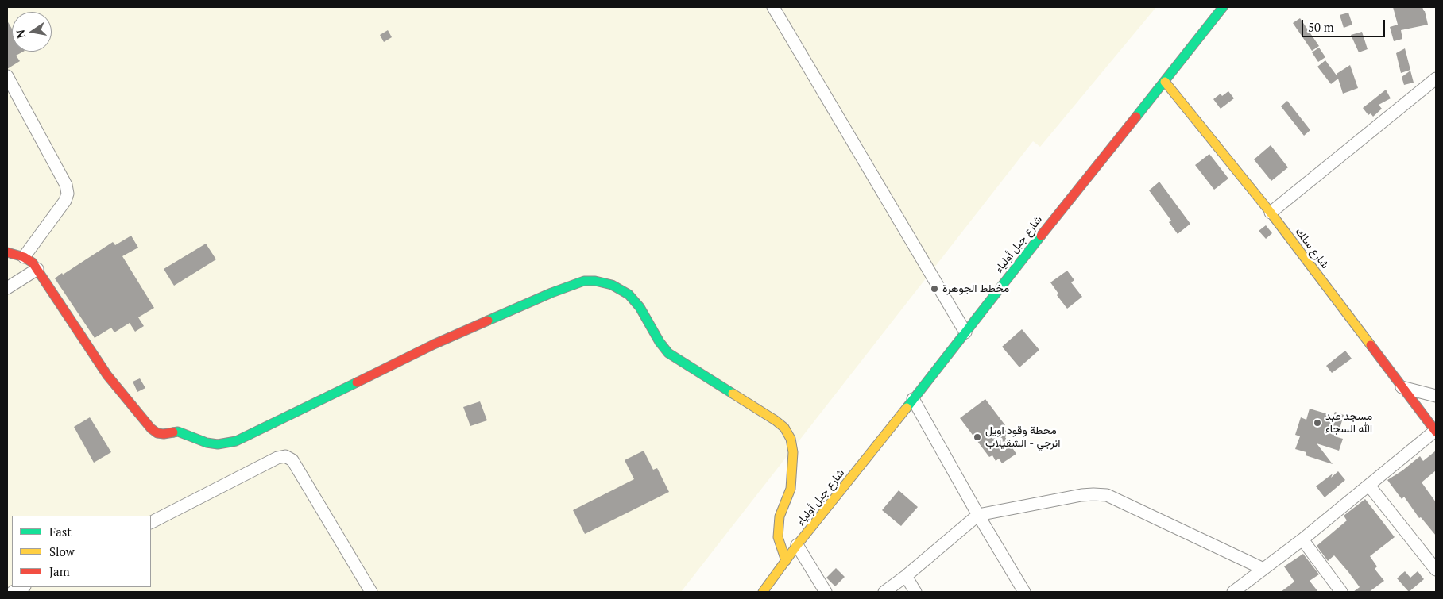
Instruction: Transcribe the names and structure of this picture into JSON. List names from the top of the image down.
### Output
{
  "streets": {
    "main road": ["شارع جبل أولياء", "شارع سلك"]
  },
  "crossings": [
    ["شارع جبل أولياء", "شارع سلك"]
  ],
  "places": ["مخطط الجوهرة", "مسجد عبد الله السجاء", "محطة وقود اويل انرجي - الشقيلاب"],
  "legend": ["Fast", "Slow", "Jam"],
  "scale_bar": "50 m",
  "north": "left"
}
